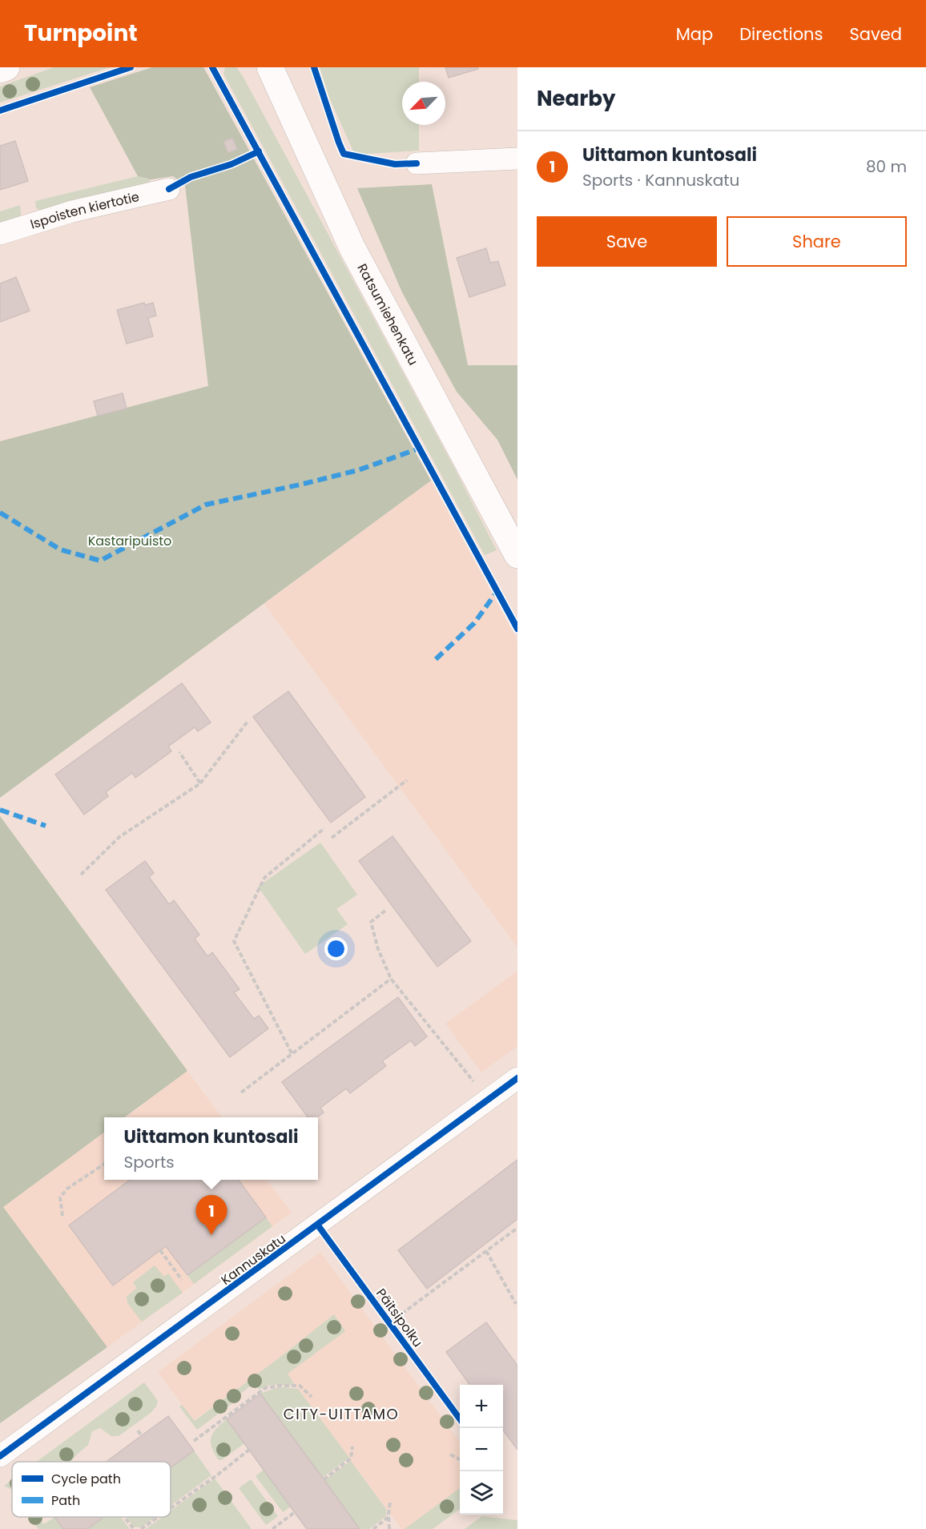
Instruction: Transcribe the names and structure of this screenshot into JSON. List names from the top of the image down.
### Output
{
  "streets": {
    "street": ["Ispoisten kiertotie", "Ratsumiehenkatu", "Kannuskatu"],
    "cycle path": ["Päitsipolku"]
  },
  "districts": ["CITY-UITTAMO"],
  "parks": ["Kastaripuisto"],
  "legend": ["Cycle path", "Path"],
  "north": "bottom left",
  "page": {
    "header": "Turnpoint",
    "nav": ["Map", "Directions", "Saved"],
    "heading": "Nearby",
    "list": [
      {
        "mark": "1",
        "name": "Uittamon kuntosali",
        "note": "Sports · Kannuskatu",
        "value": "80 m"
      }
    ],
    "buttons": ["Save", "Share"],
    "popup": ["Uittamon kuntosali", "Sports"],
    "pins": "1",
    "map_buttons": ["+", "−"]
  }
}
